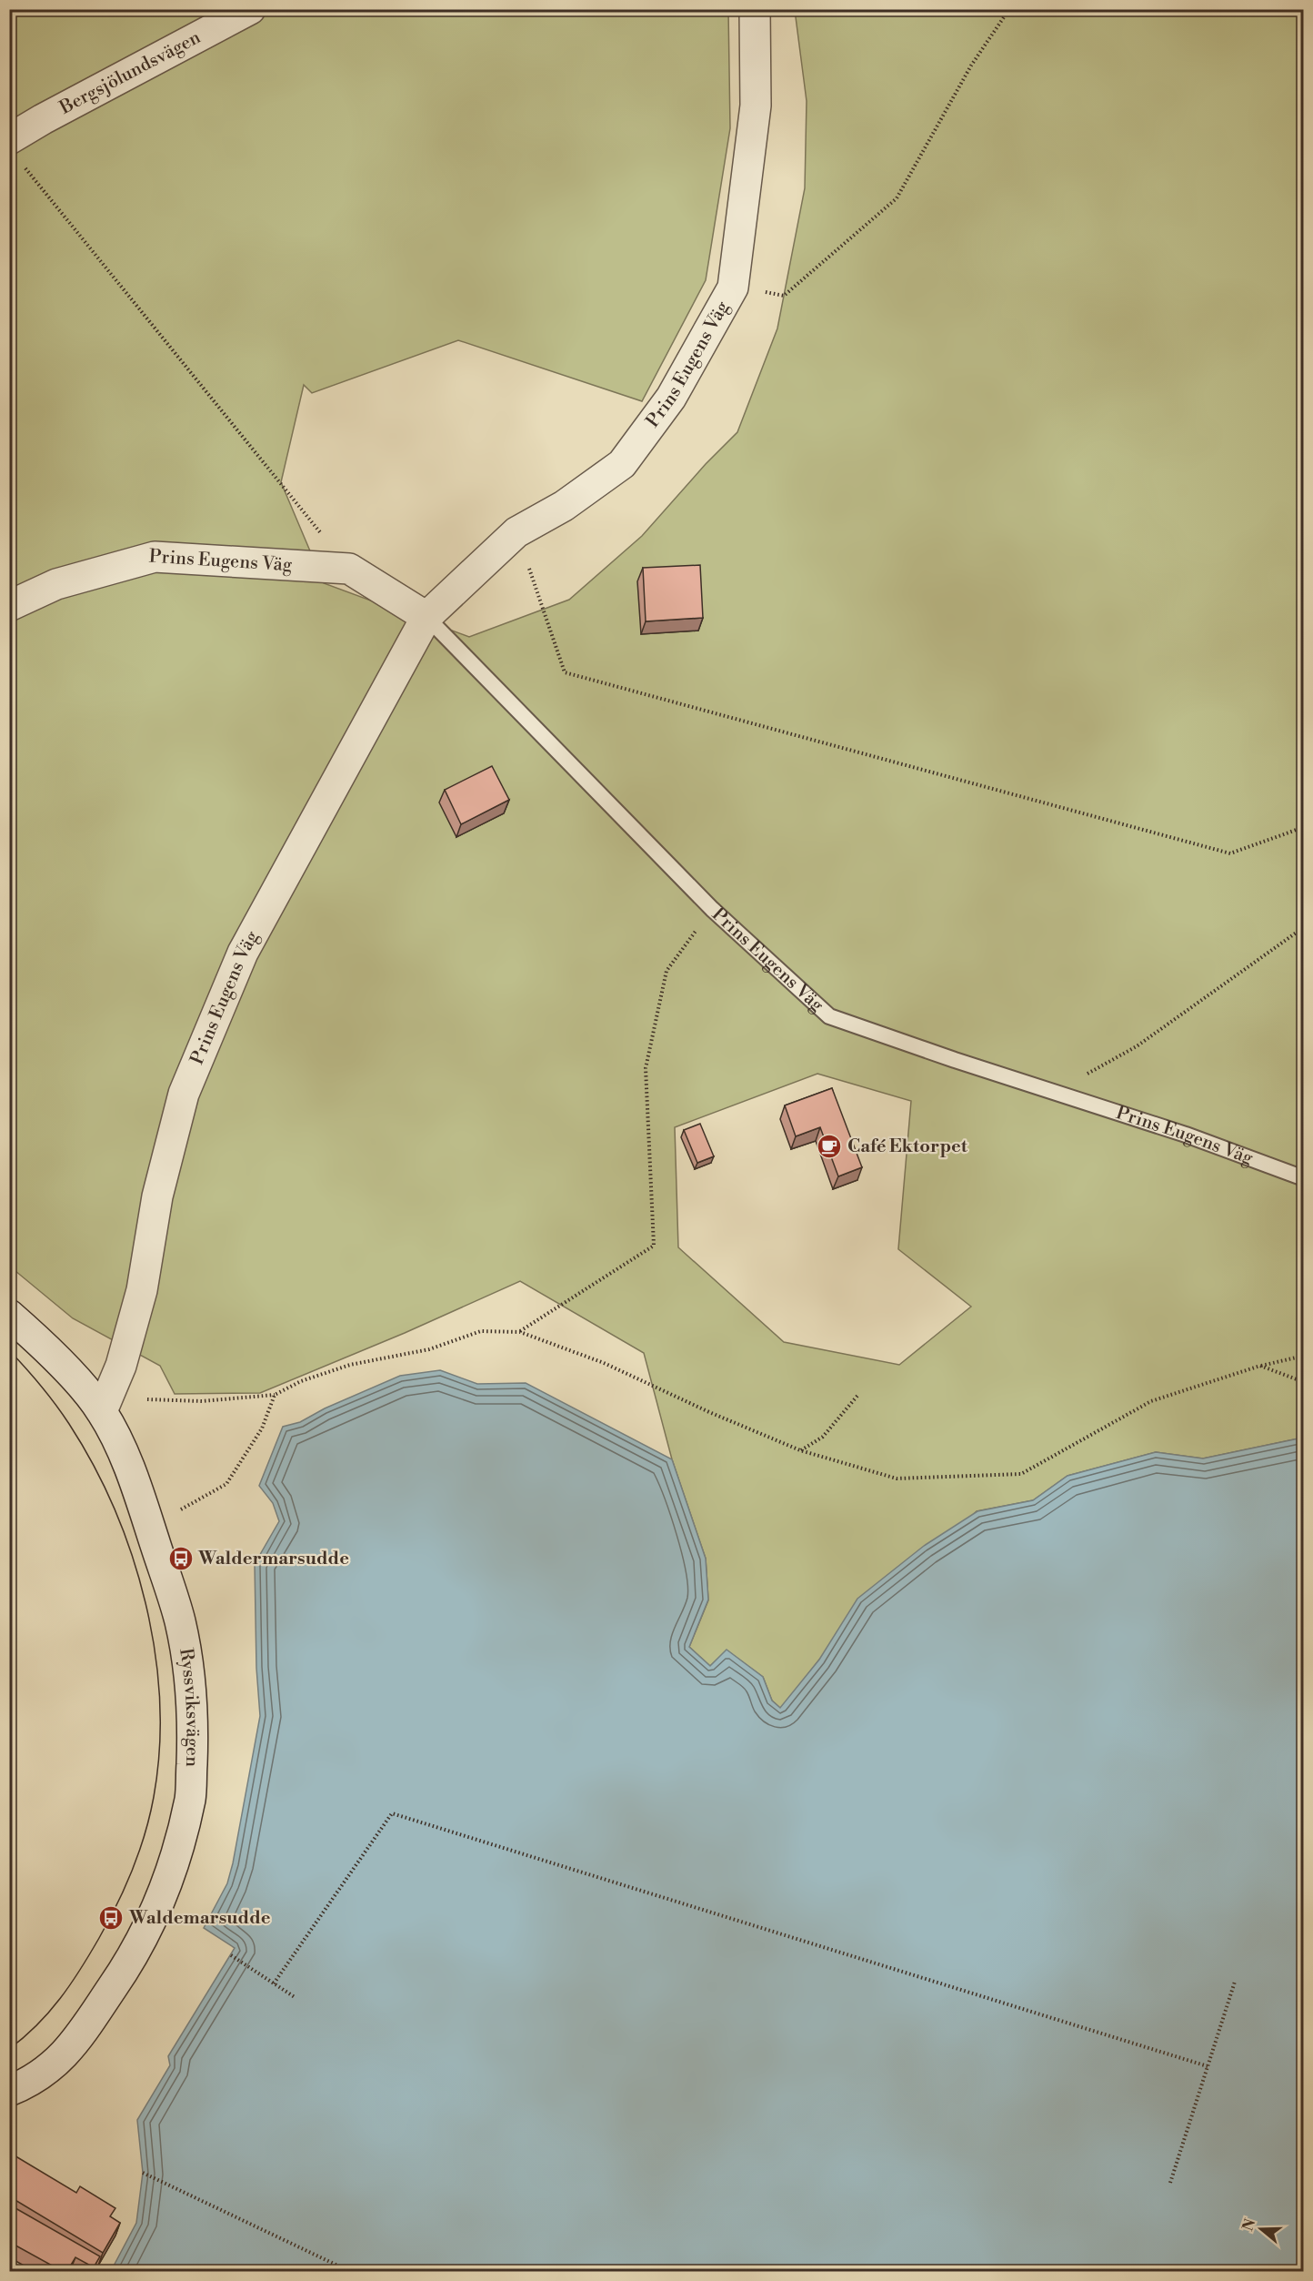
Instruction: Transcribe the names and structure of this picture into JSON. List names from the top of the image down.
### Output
{
  "streets": {
    "street": ["Bergsjölundsvägen", "Prins Eugens Väg", "Ryssviksvägen"]
  },
  "crossings": [
    ["Prins Eugens Väg", "Ryssviksvägen"]
  ],
  "places": {
    "cafe": ["Café Ektorpet"],
    "bus stop": ["Waldermarsudde", "Waldemarsudde"]
  },
  "north": "left"
}
